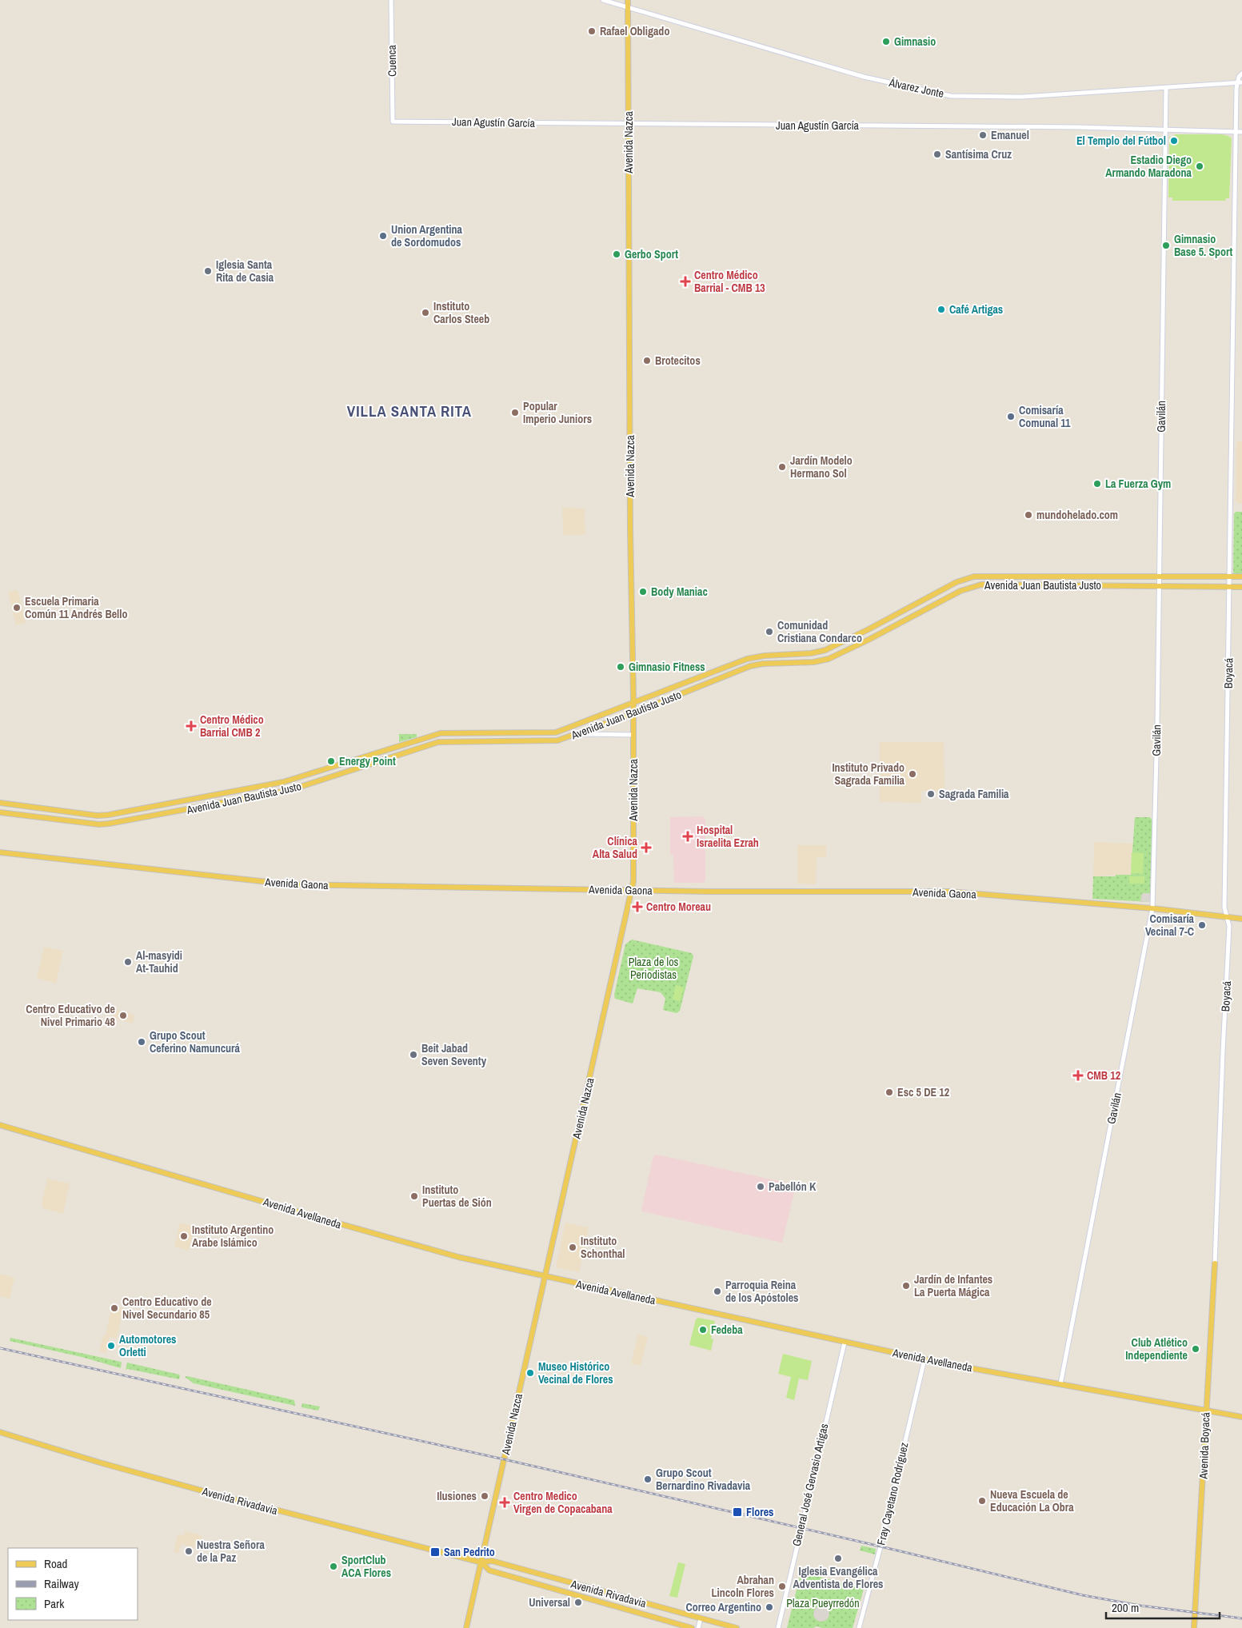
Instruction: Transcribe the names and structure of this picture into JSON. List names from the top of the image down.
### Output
{
  "streets": {
    "main road": [
      "Avenida Nazca",
      "Avenida Juan Bautista Justo",
      "Avenida Gaona",
      "Avenida Avellaneda",
      "Avenida Boyacá",
      "Avenida Rivadavia"
    ],
    "street": [
      "Cuenca",
      "Álvarez Jonte",
      "Juan Agustín García",
      "Gavilán",
      "Boyacá",
      "General José Gervasio Artigas",
      "Fray Cayetano Rodríguez"
    ]
  },
  "crossings": [
    ["Cuenca", "Juan Agustín García"],
    ["Álvarez Jonte", "Avenida Nazca"],
    ["Álvarez Jonte", "Gavilán"],
    ["Álvarez Jonte", "Boyacá"],
    ["Juan Agustín García", "Avenida Nazca"],
    ["Juan Agustín García", "Gavilán"],
    ["Juan Agustín García", "Boyacá"],
    ["Avenida Nazca", "Avenida Juan Bautista Justo"],
    ["Avenida Nazca", "Avenida Gaona"],
    ["Avenida Nazca", "Avenida Avellaneda"],
    ["Avenida Nazca", "Avenida Rivadavia"],
    ["Gavilán", "Avenida Juan Bautista Justo"],
    ["Gavilán", "Avenida Gaona"],
    ["Gavilán", "Avenida Avellaneda"],
    ["Avenida Juan Bautista Justo", "Boyacá"],
    ["Boyacá", "Avenida Gaona"],
    ["Boyacá", "Avenida Boyacá"],
    ["Avenida Avellaneda", "Avenida Boyacá"],
    ["Avenida Avellaneda", "General José Gervasio Artigas"],
    ["Avenida Avellaneda", "Fray Cayetano Rodríguez"]
  ],
  "districts": ["VILLA SANTA RITA"],
  "parks": ["Plaza de los Periodistas", "Plaza Pueyrredón"],
  "places": {
    "other": [
      "Rafael Obligado",
      "Gimnasio",
      "Emanuel",
      "El Templo del Fútbol",
      "Santísima Cruz",
      "Estadio Diego Armando Maradona",
      "Union Argentina de Sordomudos",
      "Gimnasio Base 5. Sport",
      "Gerbo Sport",
      "Iglesia Santa Rita de Casia",
      "Café Artigas",
      "Instituto Carlos Steeb",
      "Brotecitos",
      "Popular Imperio Juniors",
      "Comisaría Comunal 11",
      "Jardín Modelo Hermano Sol",
      "La Fuerza Gym",
      "mundohelado.com",
      "Body Maniac",
      "Escuela Primaria Común 11 Andrés Bello",
      "Comunidad Cristiana Condarco",
      "Gimnasio Fitness",
      "Energy Point",
      "Instituto Privado Sagrada Familia",
      "Sagrada Familia",
      "Comisaría Vecinal 7-C",
      "Al-masyidi At-Tauhid",
      "Centro Educativo de Nivel Primario 48",
      "Grupo Scout Ceferino Namuncurá",
      "Beit Jabad Seven Seventy",
      "Esc 5 DE 12",
      "Pabellón K",
      "Instituto Puertas de Sión",
      "Instituto Argentino Arabe Islámico",
      "Instituto Schonthal",
      "Jardín de Infantes La Puerta Mágica",
      "Parroquia Reina de los Apóstoles",
      "Centro Educativo de Nivel Secundario 85",
      "Fedeba",
      "Automotores Orletti",
      "Club Atlético Independiente",
      "Museo Histórico Vecinal de Flores",
      "Grupo Scout Bernardino Rivadavia",
      "Ilusiones",
      "Nueva Escuela de Educación La Obra",
      "Nuestra Señora de la Paz",
      "Iglesia Evangélica Adventista de Flores",
      "SportClub ACA Flores",
      "Abrahan Lincoln Flores",
      "Universal",
      "Correo Argentino"
    ],
    "health": [
      "Centro Médico Barrial - CMB 13",
      "Centro Médico Barrial CMB 2",
      "Hospital Israelita Ezrah",
      "Clínica Alta Salud",
      "Centro Moreau",
      "CMB 12",
      "Centro Medico Virgen de Copacabana"
    ],
    "transit": ["Flores", "San Pedrito"]
  },
  "legend": ["Road", "Railway", "Park"],
  "scale_bar": "200 m"
}
